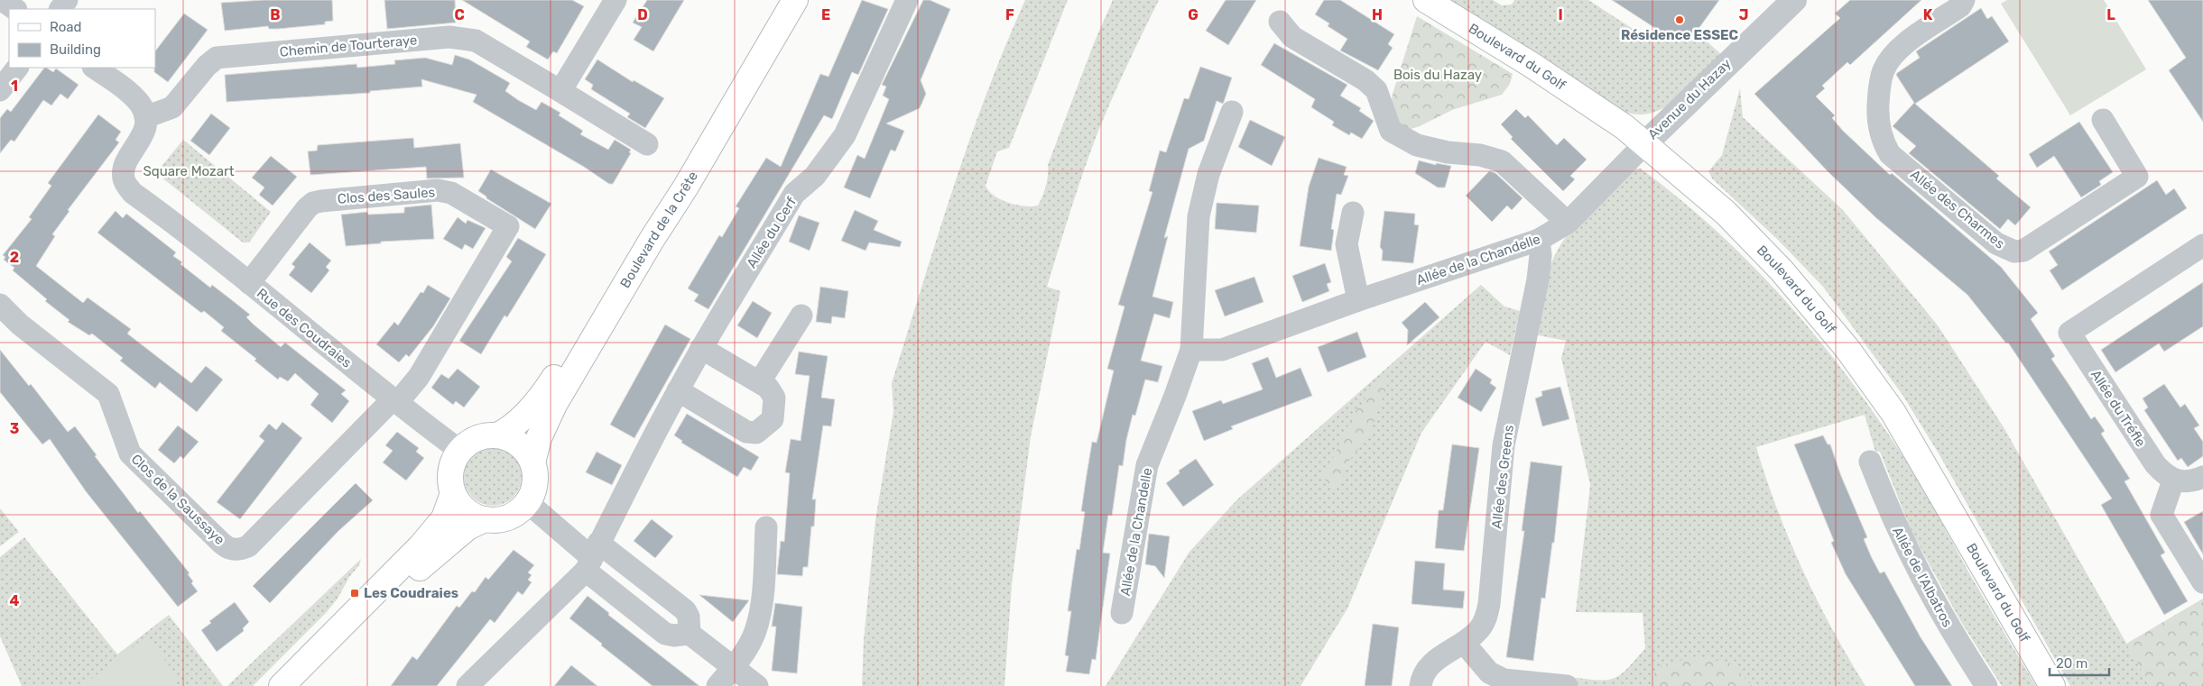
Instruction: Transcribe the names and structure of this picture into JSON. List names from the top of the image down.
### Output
{
  "streets": {
    "main road": ["Boulevard du Golf", "Boulevard de la Crête"],
    "street": [
      "Chemin de Tourteraye",
      "Avenue du Hazay",
      "Clos des Saules",
      "Allée des Charmes",
      "Allée du Cerf",
      "Allée de la Chandelle",
      "Rue des Coudraies",
      "Allée du Tréfle",
      "Allée des Greens",
      "Clos de la Saussaye",
      "Allée de l'Albatros"
    ]
  },
  "crossings": [
    ["Chemin de Tourteraye", "Rue des Coudraies"],
    ["Boulevard du Golf", "Avenue du Hazay"],
    ["Boulevard du Golf", "Allée de la Chandelle"],
    ["Avenue du Hazay", "Allée de la Chandelle"],
    ["Clos des Saules", "Rue des Coudraies"],
    ["Clos des Saules", "Clos de la Saussaye"],
    ["Boulevard de la Crête", "Rue des Coudraies"],
    ["Allée de la Chandelle", "Allée des Greens"],
    ["Rue des Coudraies", "Clos de la Saussaye"]
  ],
  "parks": ["Bois du Hazay", "Square Mozart"],
  "places": {
    "other": ["Résidence ESSEC"],
    "transit": ["Les Coudraies"]
  },
  "legend": ["Road", "Building"],
  "scale_bar": "20 m",
  "grid": {
    "columns": [
      "B",
      "C",
      "D",
      "E",
      "F",
      "G",
      "H",
      "I",
      "J",
      "K",
      "L"
    ],
    "rows": [
      "1",
      "2",
      "3",
      "4"
    ]
  }
}
